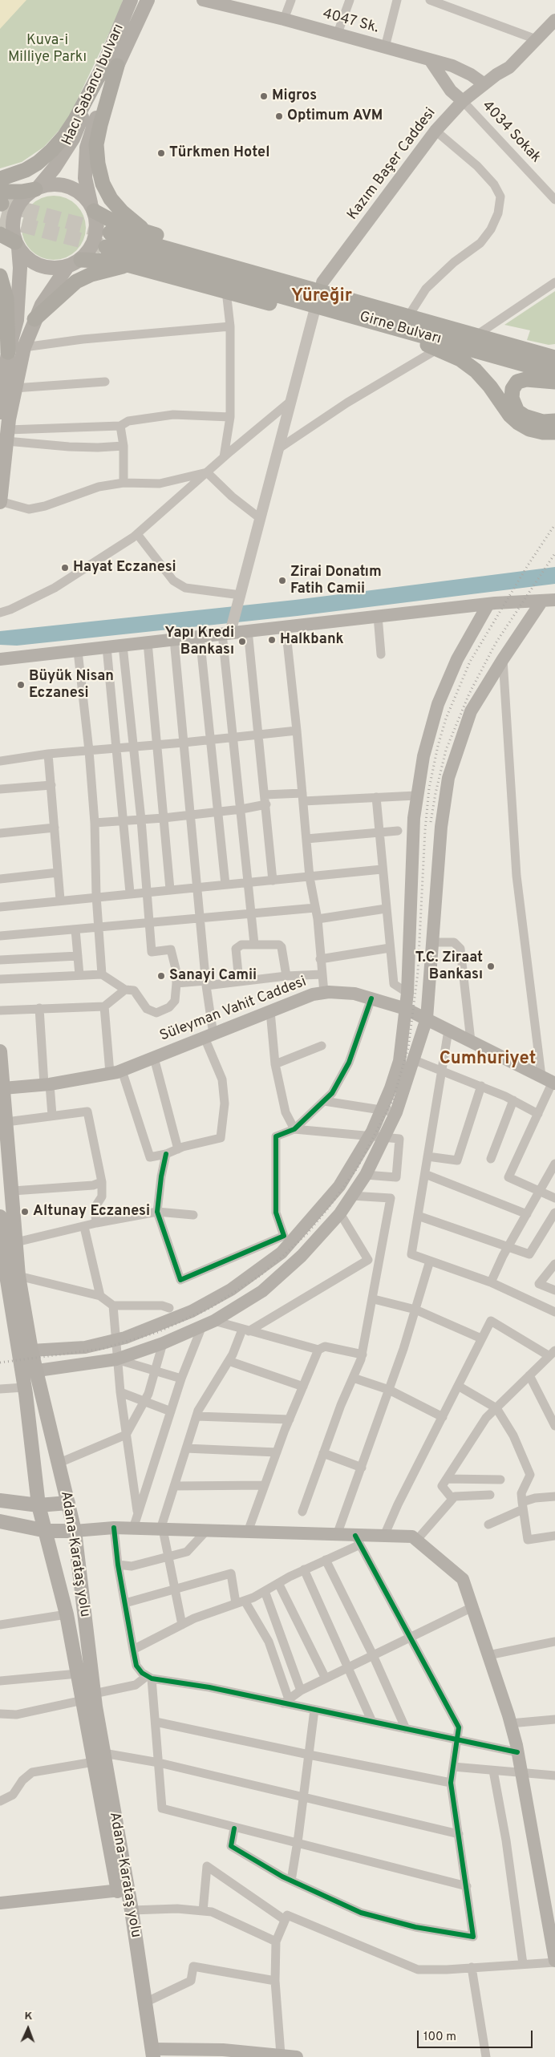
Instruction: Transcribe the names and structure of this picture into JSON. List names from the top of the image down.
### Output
{
  "streets": {
    "highway": ["Girne Bulvarı"],
    "main road": [
      "4047 Sk.",
      "Hacı Sabancı bulvarı",
      "Kazım Başer Caddesi",
      "Süleyman Vahit Caddesi",
      "Adana-Karataş yolu"
    ],
    "street": ["4034 Sokak"]
  },
  "crossings": [
    ["4047 Sk.", "Kazım Başer Caddesi"],
    ["4034 Sokak", "Kazım Başer Caddesi"],
    ["Süleyman Vahit Caddesi", "Adana-Karataş yolu"]
  ],
  "districts": ["Yüreğir", "Cumhuriyet"],
  "parks": ["Kuva-i Milliye Parkı"],
  "places": [
    "Migros",
    "Optimum AVM",
    "Türkmen Hotel",
    "Hayat Eczanesi",
    "Zirai Donatım Fatih Camii",
    "Halkbank",
    "Yapı Kredi Bankası",
    "Büyük Nisan Eczanesi",
    "T.C. Ziraat Bankası",
    "Sanayi Camii",
    "Altunay Eczanesi"
  ],
  "scale_bar": "100 m",
  "north": "top"
}
